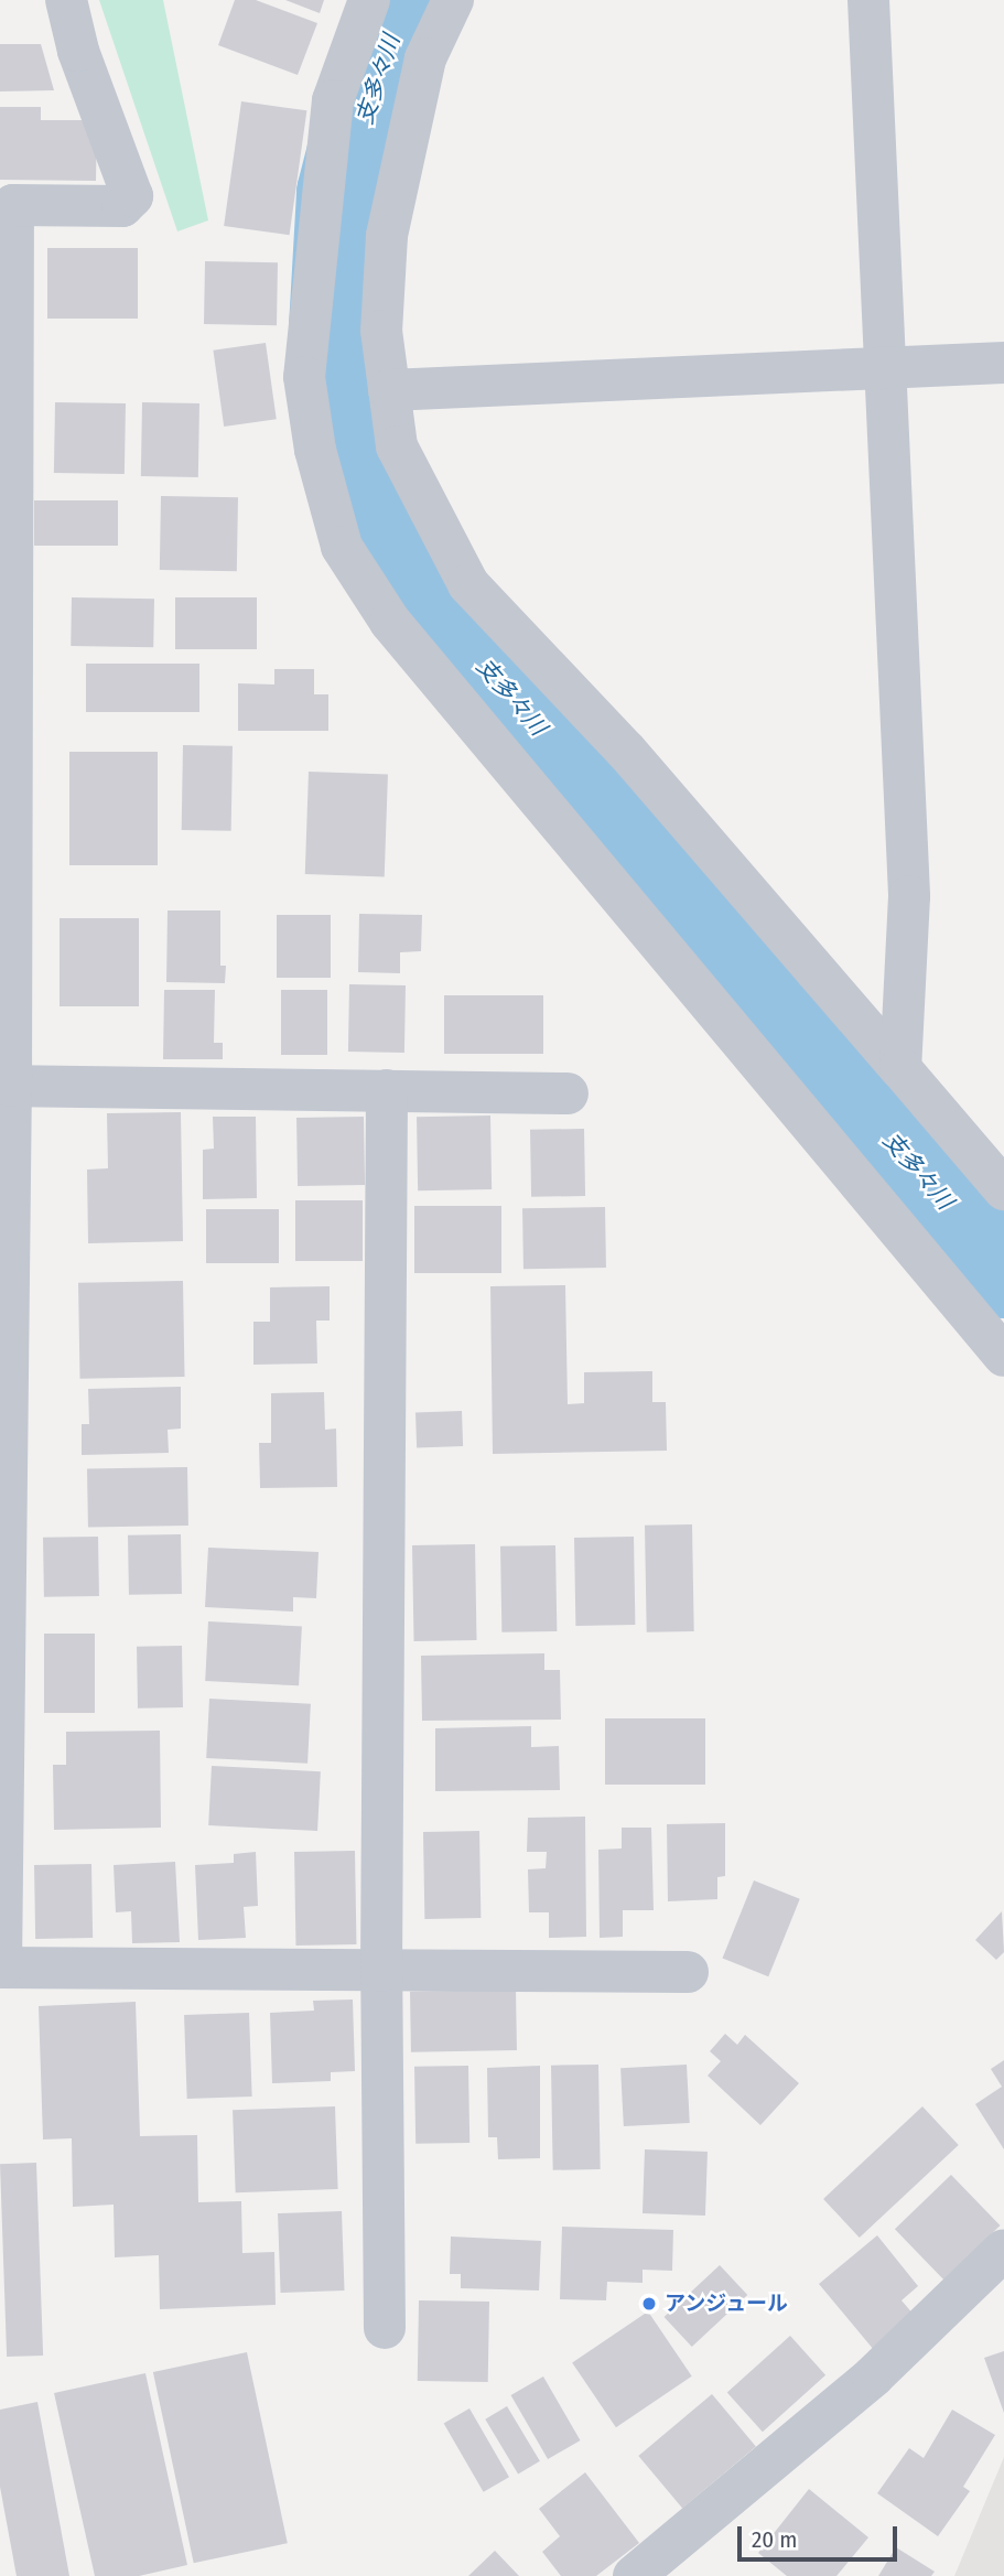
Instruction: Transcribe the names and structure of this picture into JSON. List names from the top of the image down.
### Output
{
  "water": ["支多々川"],
  "places": ["アンジュール"],
  "scale_bar": "20 m"
}
